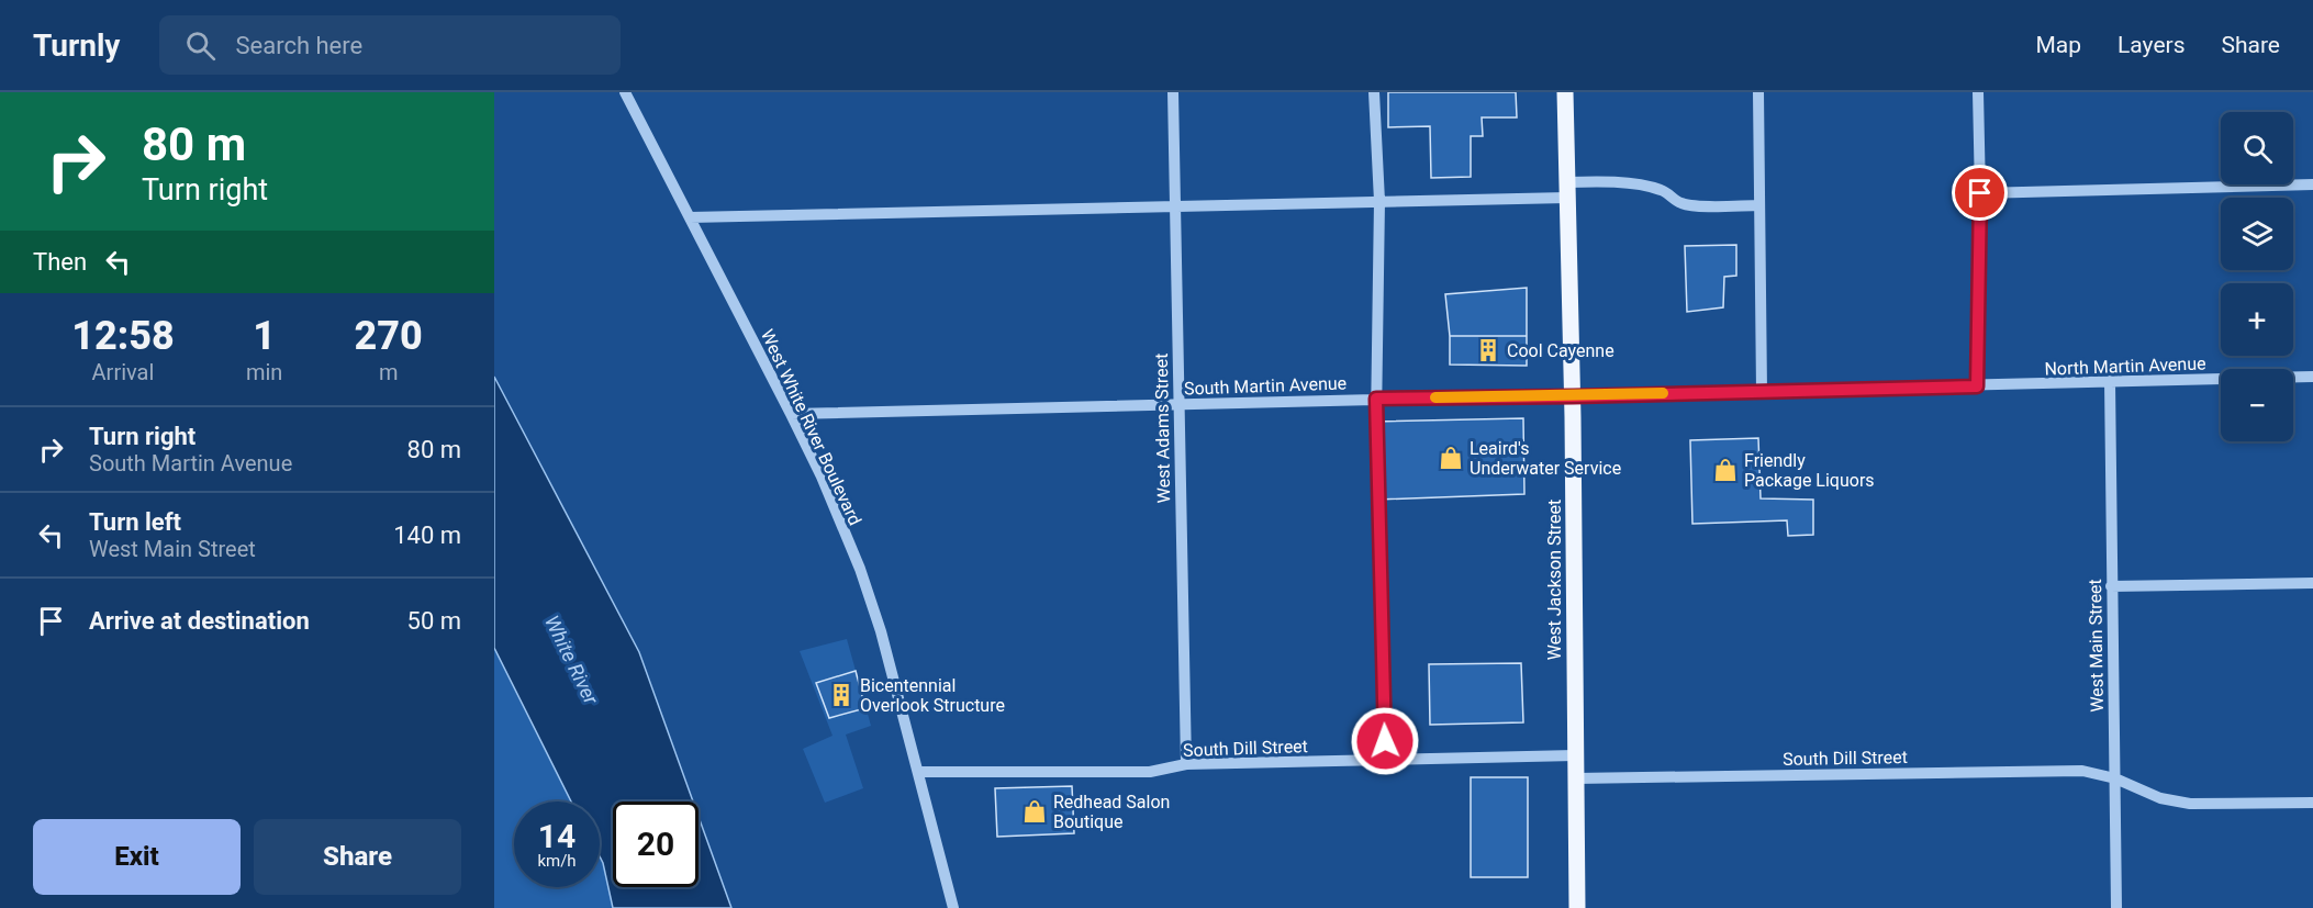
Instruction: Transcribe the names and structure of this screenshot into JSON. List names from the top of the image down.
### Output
{
  "streets": {
    "main road": ["West Jackson Street"],
    "street": [
      "North Martin Avenue",
      "South Martin Avenue",
      "West White River Boulevard",
      "West Adams Street",
      "West Main Street",
      "South Dill Street"
    ]
  },
  "crossings": [
    ["North Martin Avenue", "South Martin Avenue"],
    ["North Martin Avenue", "West Main Street"],
    ["South Martin Avenue", "West White River Boulevard"],
    ["South Martin Avenue", "West Adams Street"],
    ["South Martin Avenue", "West Jackson Street"],
    ["West White River Boulevard", "South Dill Street"],
    ["West Adams Street", "South Dill Street"],
    ["West Jackson Street", "South Dill Street"],
    ["West Main Street", "South Dill Street"]
  ],
  "water": ["White River"],
  "places": {
    "building": ["Cool Cayenne", "Bicentennial Overlook Structure"],
    "shop": ["Leaird's Underwater Service", "Friendly Package Liquors", "Redhead Salon Boutique"]
  },
  "page": {
    "header": "Turnly",
    "search": "Search here",
    "nav": ["Map", "Layers", "Share"],
    "turn": ["80 m", "Turn right"],
    "map_buttons": ["+", "−"],
    "then": "Then",
    "eta": [
      "12:58",
      "Arrival",
      "1",
      "min",
      "270",
      "m"
    ],
    "list": [
      {
        "name": "Turn right",
        "note": "South Martin Avenue",
        "value": "80 m"
      },
      {
        "name": "Turn left",
        "note": "West Main Street",
        "value": "140 m"
      },
      {
        "name": "Arrive at destination",
        "value": "50 m"
      }
    ],
    "speed": "14 km/h",
    "limit": "20",
    "buttons": ["Exit", "Share"]
  }
}
